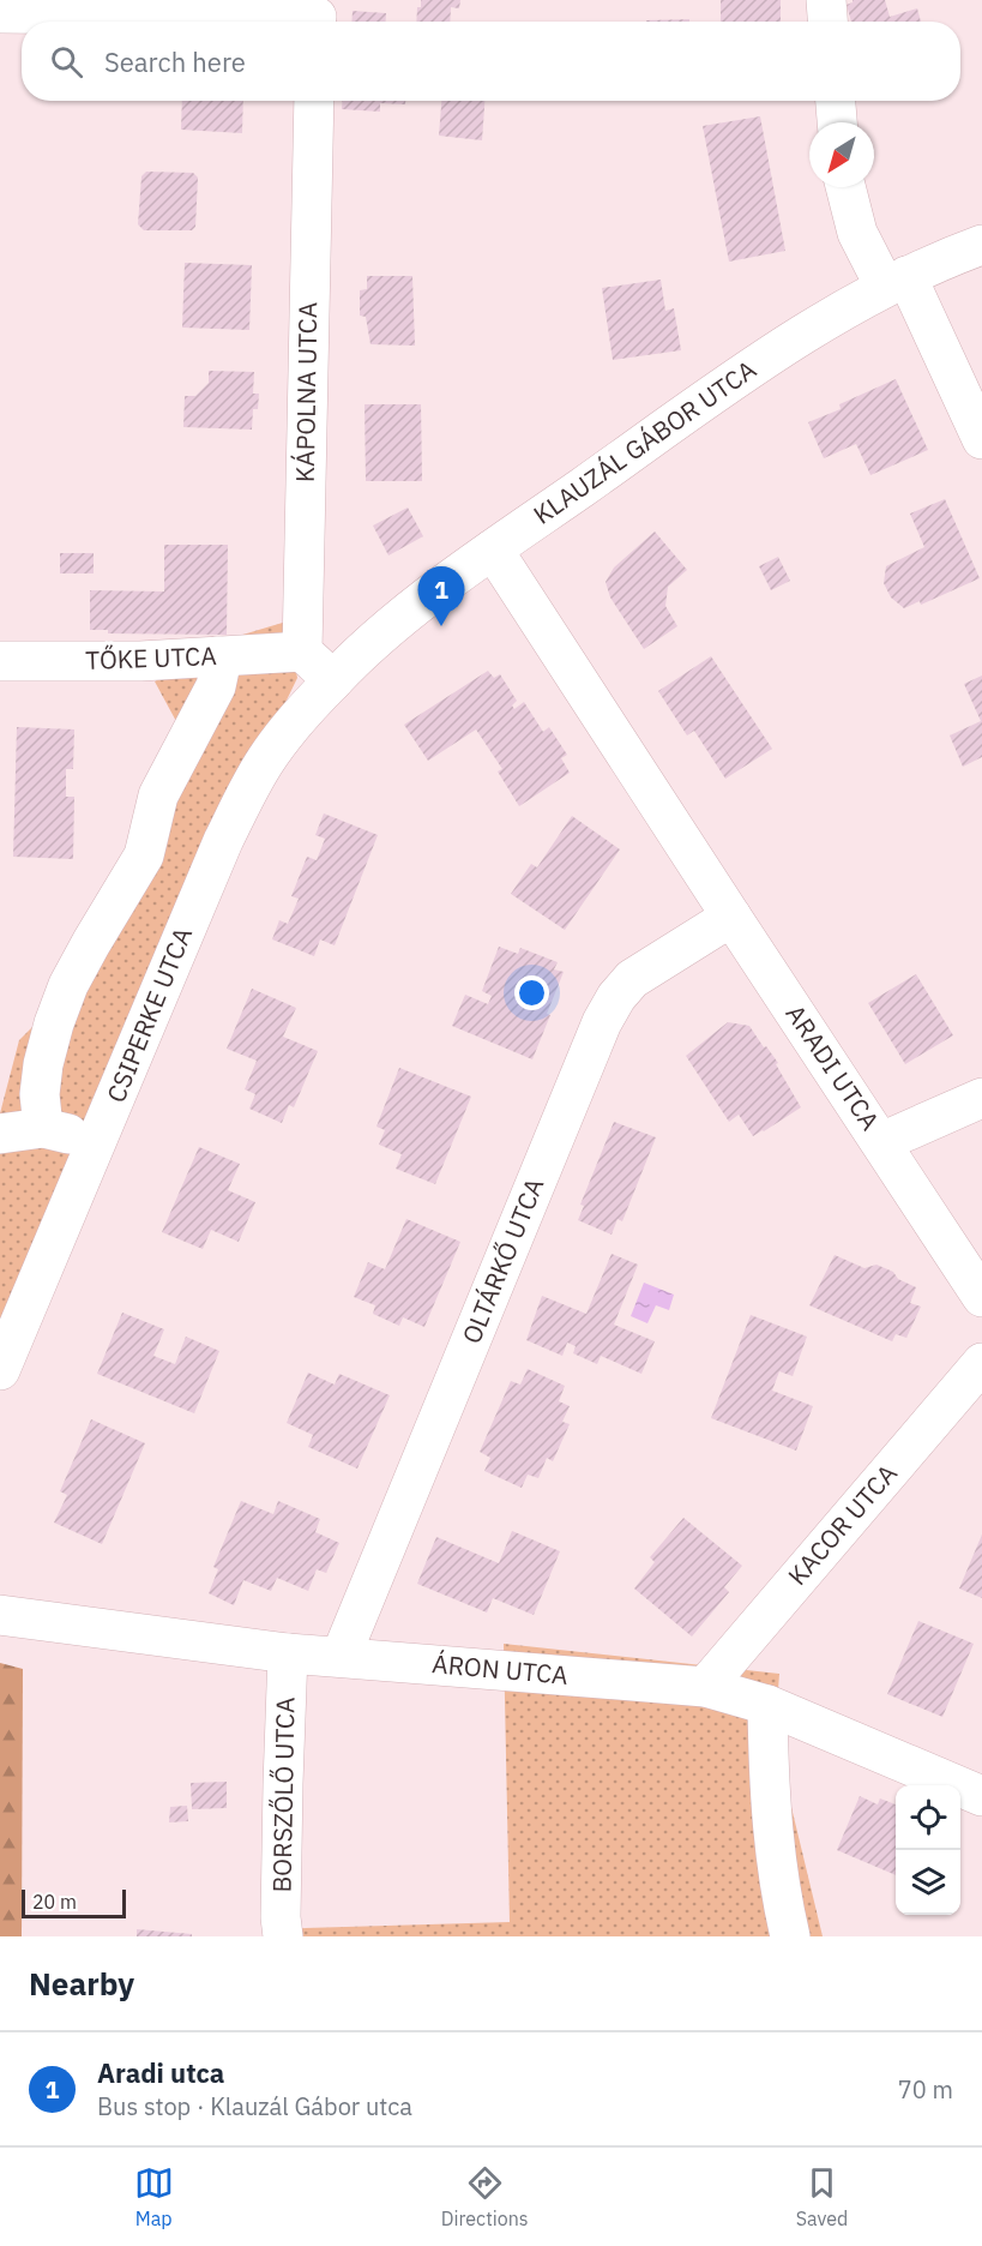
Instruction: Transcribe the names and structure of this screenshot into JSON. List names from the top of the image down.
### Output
{
  "streets": {
    "street": [
      "KÁPOLNA UTCA",
      "KLAUZÁL GÁBOR UTCA",
      "TŐKE UTCA",
      "CSIPERKE UTCA",
      "ARADI UTCA",
      "OLTÁRKŐ UTCA",
      "KACOR UTCA",
      "ÁRON UTCA",
      "BORSZŐLŐ UTCA"
    ]
  },
  "crossings": [
    ["KÁPOLNA UTCA", "TŐKE UTCA"],
    ["KLAUZÁL GÁBOR UTCA", "CSIPERKE UTCA"],
    ["KLAUZÁL GÁBOR UTCA", "ARADI UTCA"],
    ["ARADI UTCA", "OLTÁRKŐ UTCA"],
    ["OLTÁRKŐ UTCA", "ÁRON UTCA"],
    ["KACOR UTCA", "ÁRON UTCA"],
    ["ÁRON UTCA", "BORSZŐLŐ UTCA"]
  ],
  "scale_bar": "20 m",
  "north": "bottom left",
  "page": {
    "search": "Search here",
    "pins": "1",
    "scale": "20 m",
    "heading": "Nearby",
    "list": [
      {
        "mark": "1",
        "name": "Aradi utca",
        "note": "Bus stop · Klauzál Gábor utca",
        "value": "70 m"
      }
    ],
    "nav": ["Map", "Directions", "Saved"]
  }
}
